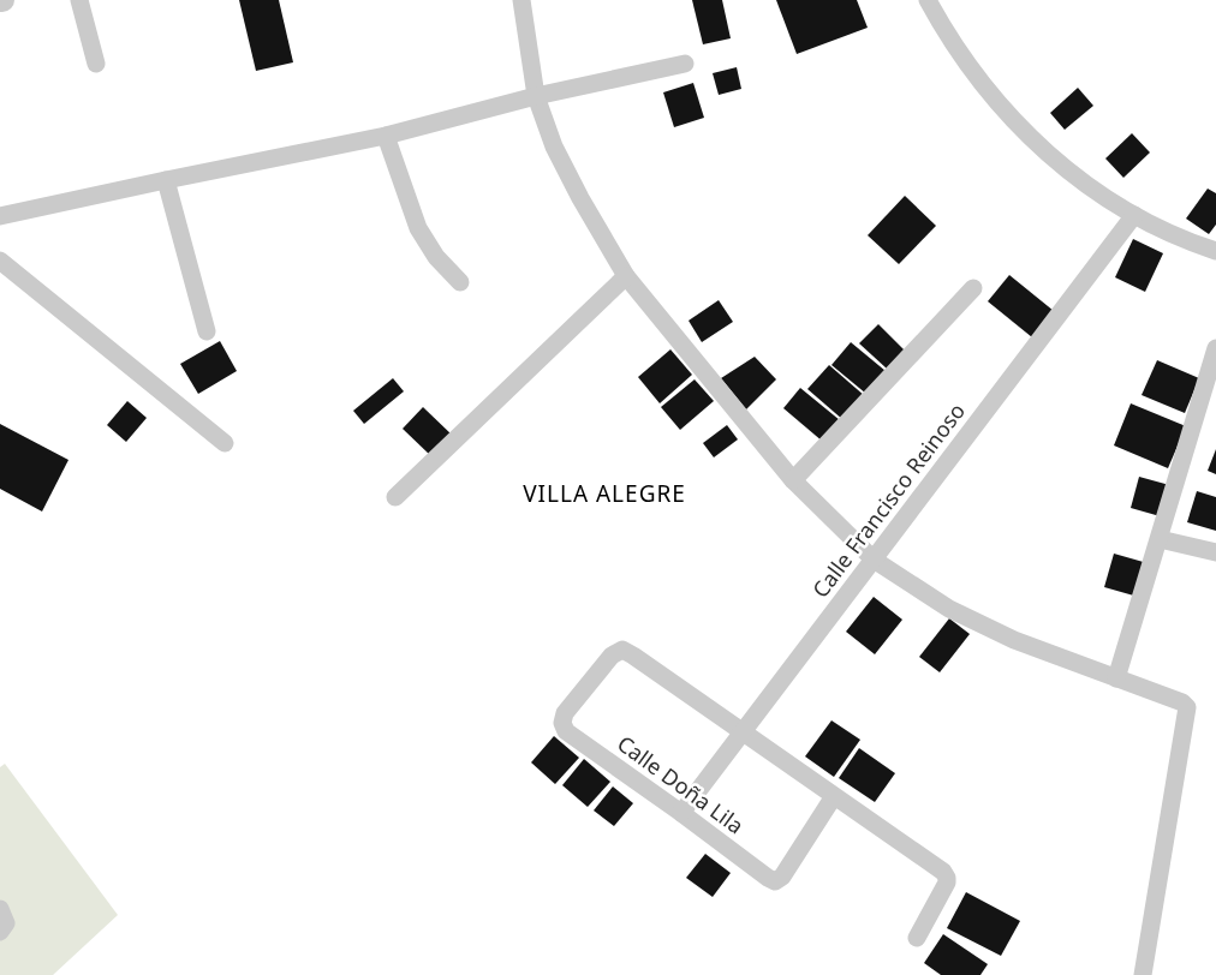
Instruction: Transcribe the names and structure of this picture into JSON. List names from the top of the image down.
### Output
{
  "streets": {
    "street": ["Calle Francisco Reinoso", "Calle Doña Lila"]
  },
  "crossings": [
    ["Calle Francisco Reinoso", "Calle Doña Lila"]
  ],
  "districts": ["VILLA ALEGRE"]
}
